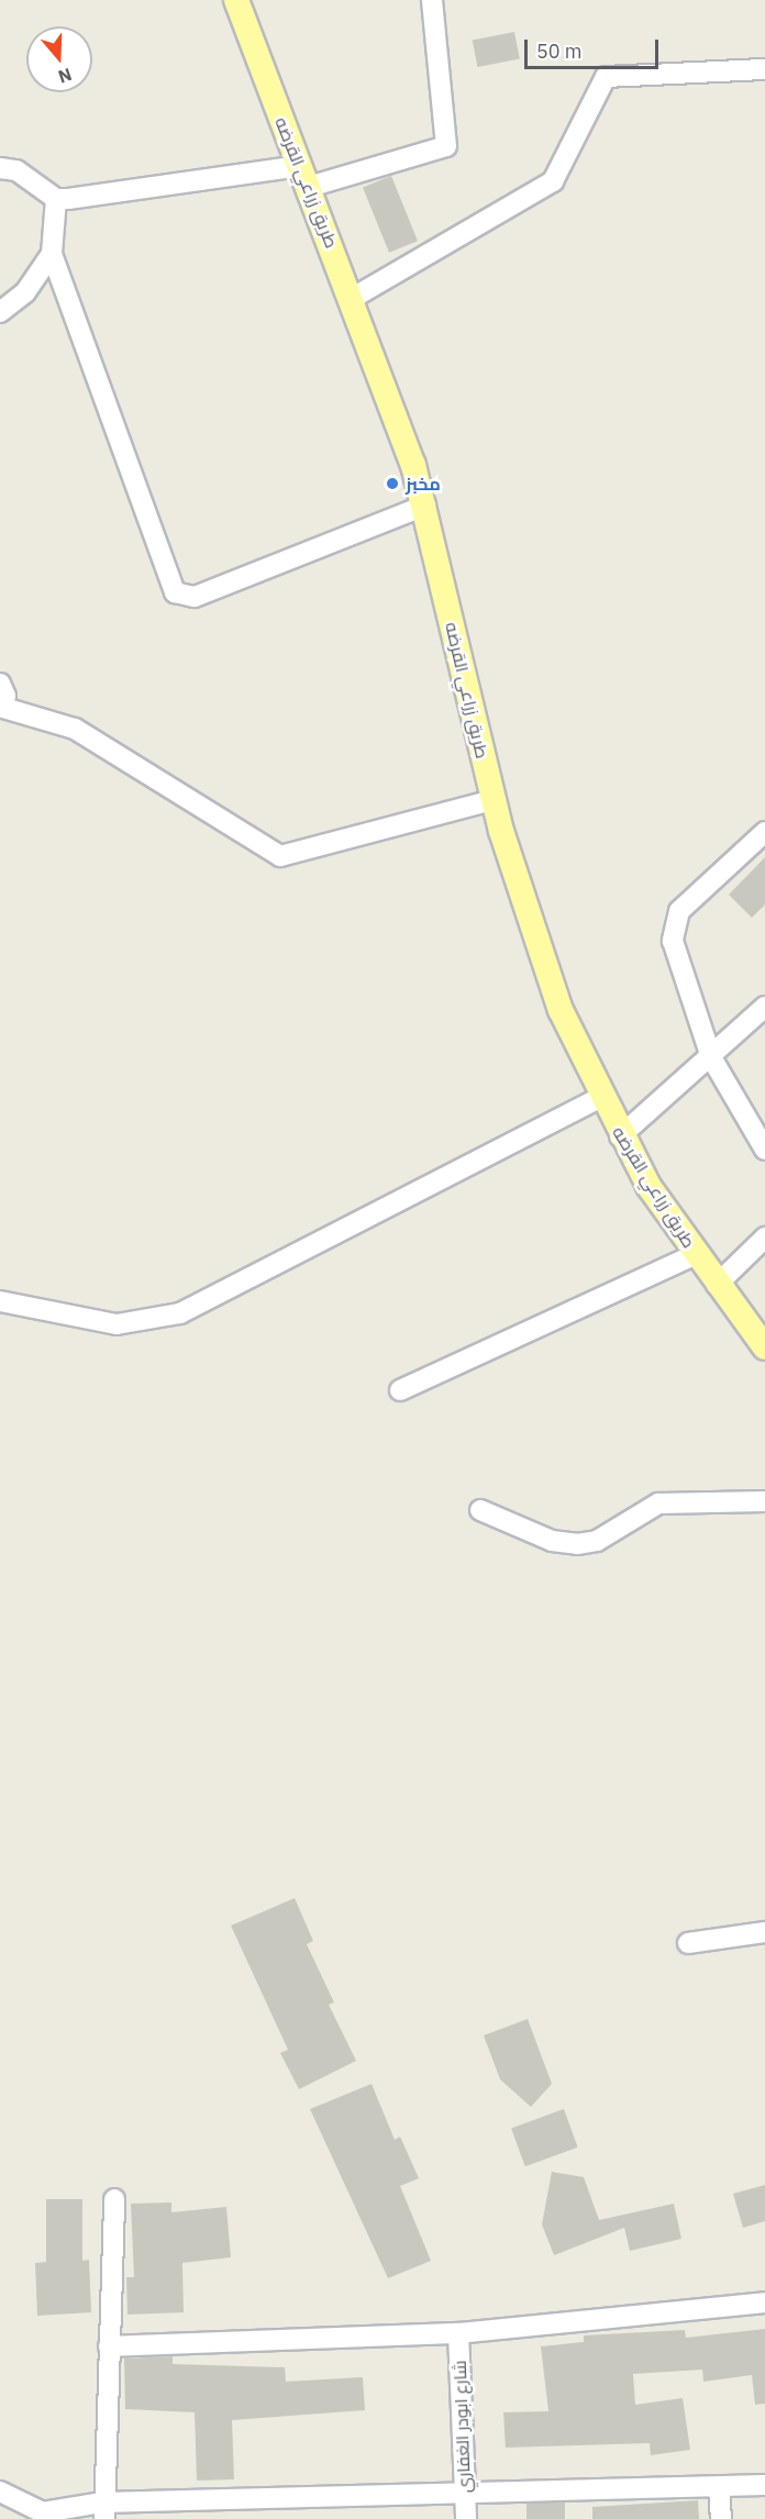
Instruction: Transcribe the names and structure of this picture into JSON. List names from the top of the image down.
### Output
{
  "streets": {
    "main road": ["طريق زراعي القرضه"],
    "street": ["شارع ابودر الغفاري"]
  },
  "places": ["مخبز"],
  "scale_bar": "50 m",
  "north": "bottom"
}
